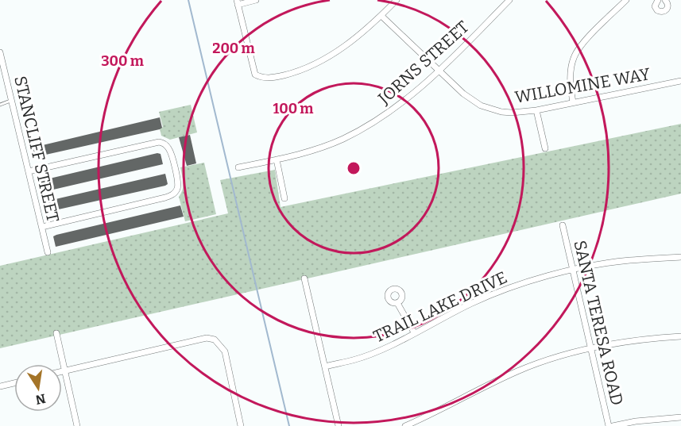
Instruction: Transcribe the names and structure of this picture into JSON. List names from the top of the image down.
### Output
{
  "streets": {
    "street": [
      "JORNS STREET",
      "WILLOMINE WAY",
      "STANCLIFF STREET",
      "TRAIL LAKE DRIVE",
      "SANTA TERESA ROAD"
    ]
  },
  "crossings": [
    ["JORNS STREET", "WILLOMINE WAY"],
    ["TRAIL LAKE DRIVE", "SANTA TERESA ROAD"]
  ],
  "north": "bottom",
  "rings": ["200 m", "300 m", "100 m"]
}
